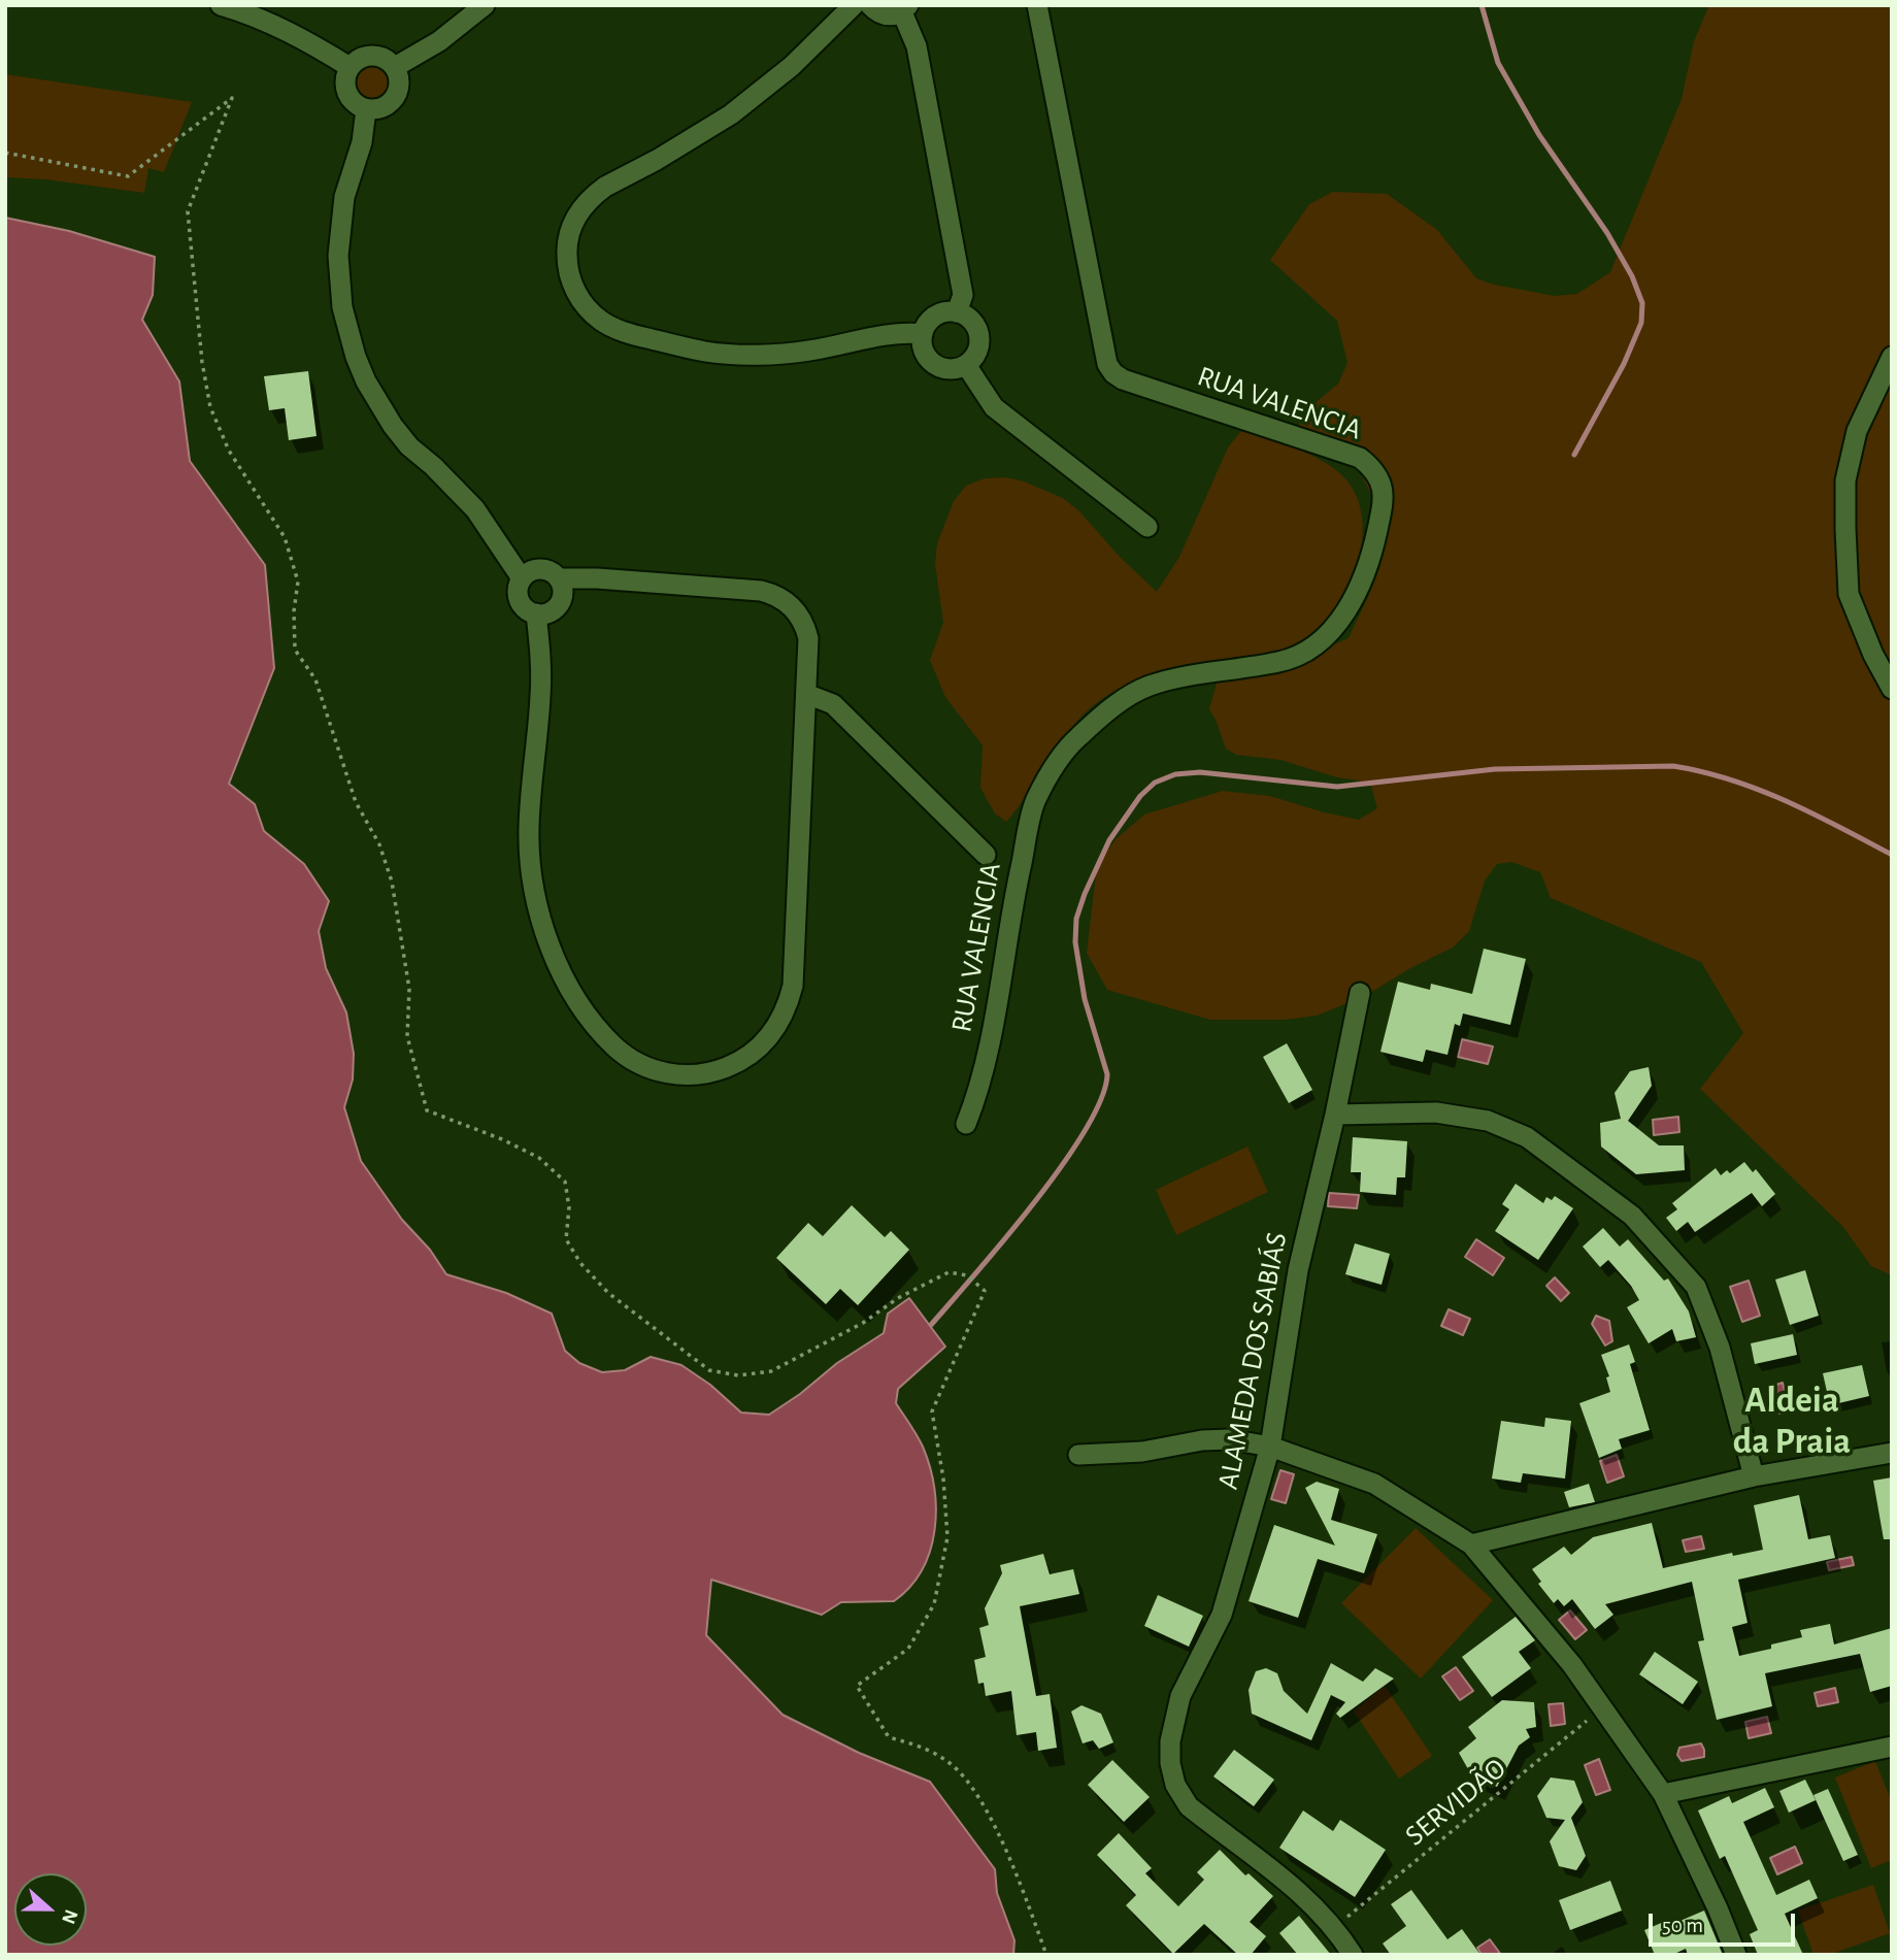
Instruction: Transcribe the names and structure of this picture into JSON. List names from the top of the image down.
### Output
{
  "streets": {
    "street": ["RUA VALENCIA", "ALAMEDA DOS SABIÁS"],
    "path": ["SERVIDÃO"]
  },
  "crossings": [
    ["ALAMEDA DOS SABIÁS", "SERVIDÃO"]
  ],
  "districts": ["Aldeia da Praia"],
  "scale_bar": "50 m",
  "north": "right"
}
